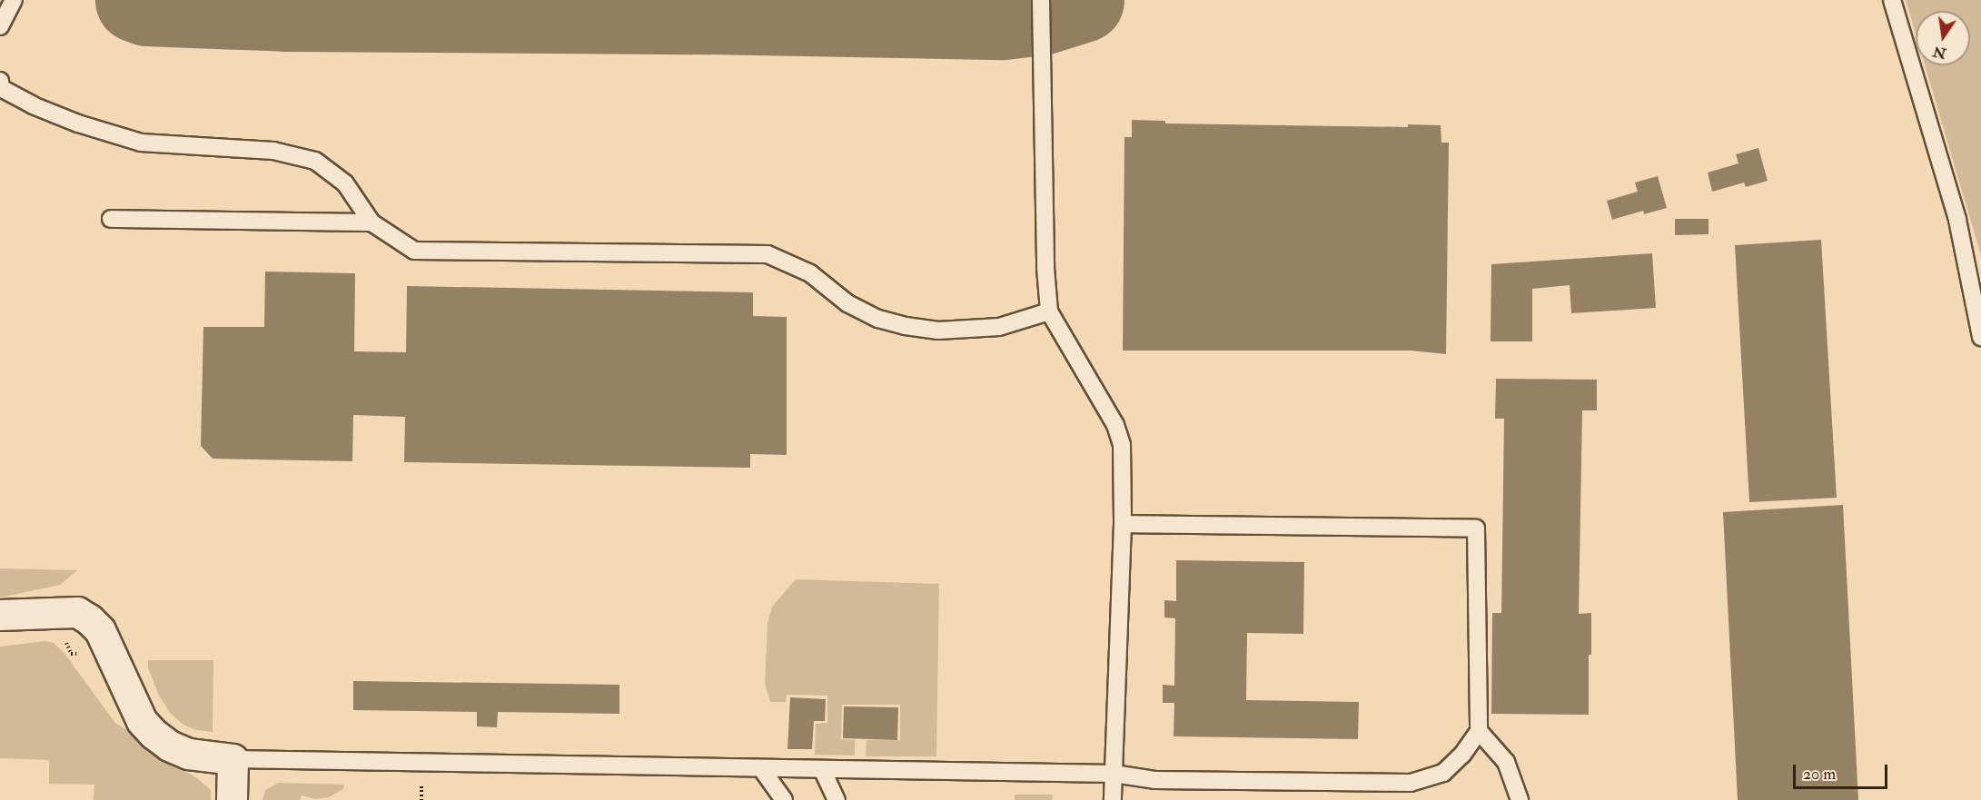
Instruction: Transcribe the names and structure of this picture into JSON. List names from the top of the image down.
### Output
{
  "scale_bar": "20 m",
  "north": "bottom"
}
